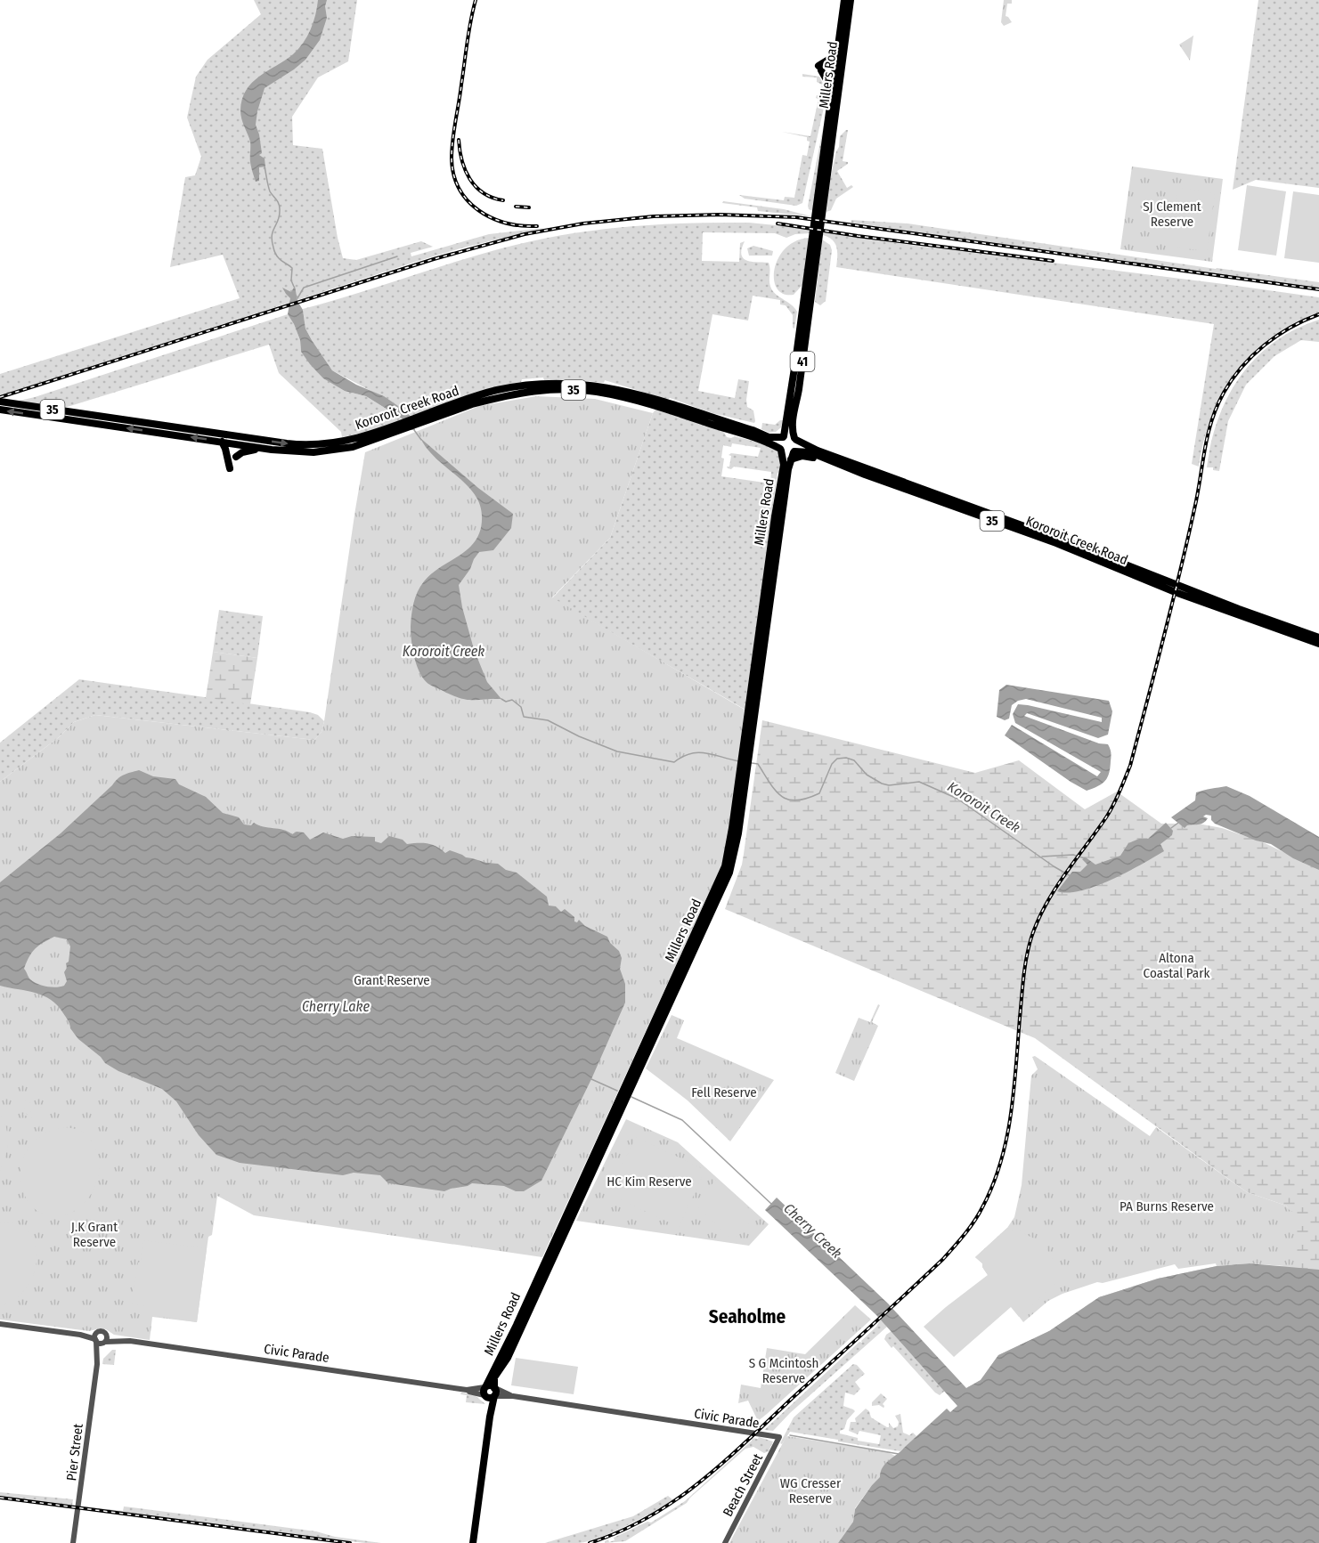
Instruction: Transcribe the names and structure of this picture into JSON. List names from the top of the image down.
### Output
{
  "streets": {
    "main road": [
      "Millers Road",
      "41",
      "35",
      "Kororoit Creek Road"
    ],
    "street": ["Civic Parade", "Pier Street", "Beach Street"]
  },
  "crossings": [
    ["Millers Road", "35"],
    ["Millers Road", "Kororoit Creek Road"],
    ["Millers Road", "Civic Parade"],
    ["35", "Kororoit Creek Road"],
    ["Civic Parade", "Pier Street"],
    ["Civic Parade", "Beach Street"]
  ],
  "districts": ["Seaholme"],
  "water": ["Kororoit Creek", "Cherry Lake", "Cherry Creek"],
  "parks": [
    "SJ Clement Reserve",
    "Altona Coastal Park",
    "Grant Reserve",
    "Fell Reserve",
    "HC Kim Reserve",
    "PA Burns Reserve",
    "J.K Grant Reserve",
    "S G Mcintosh Reserve",
    "WG Cresser Reserve"
  ]
}
